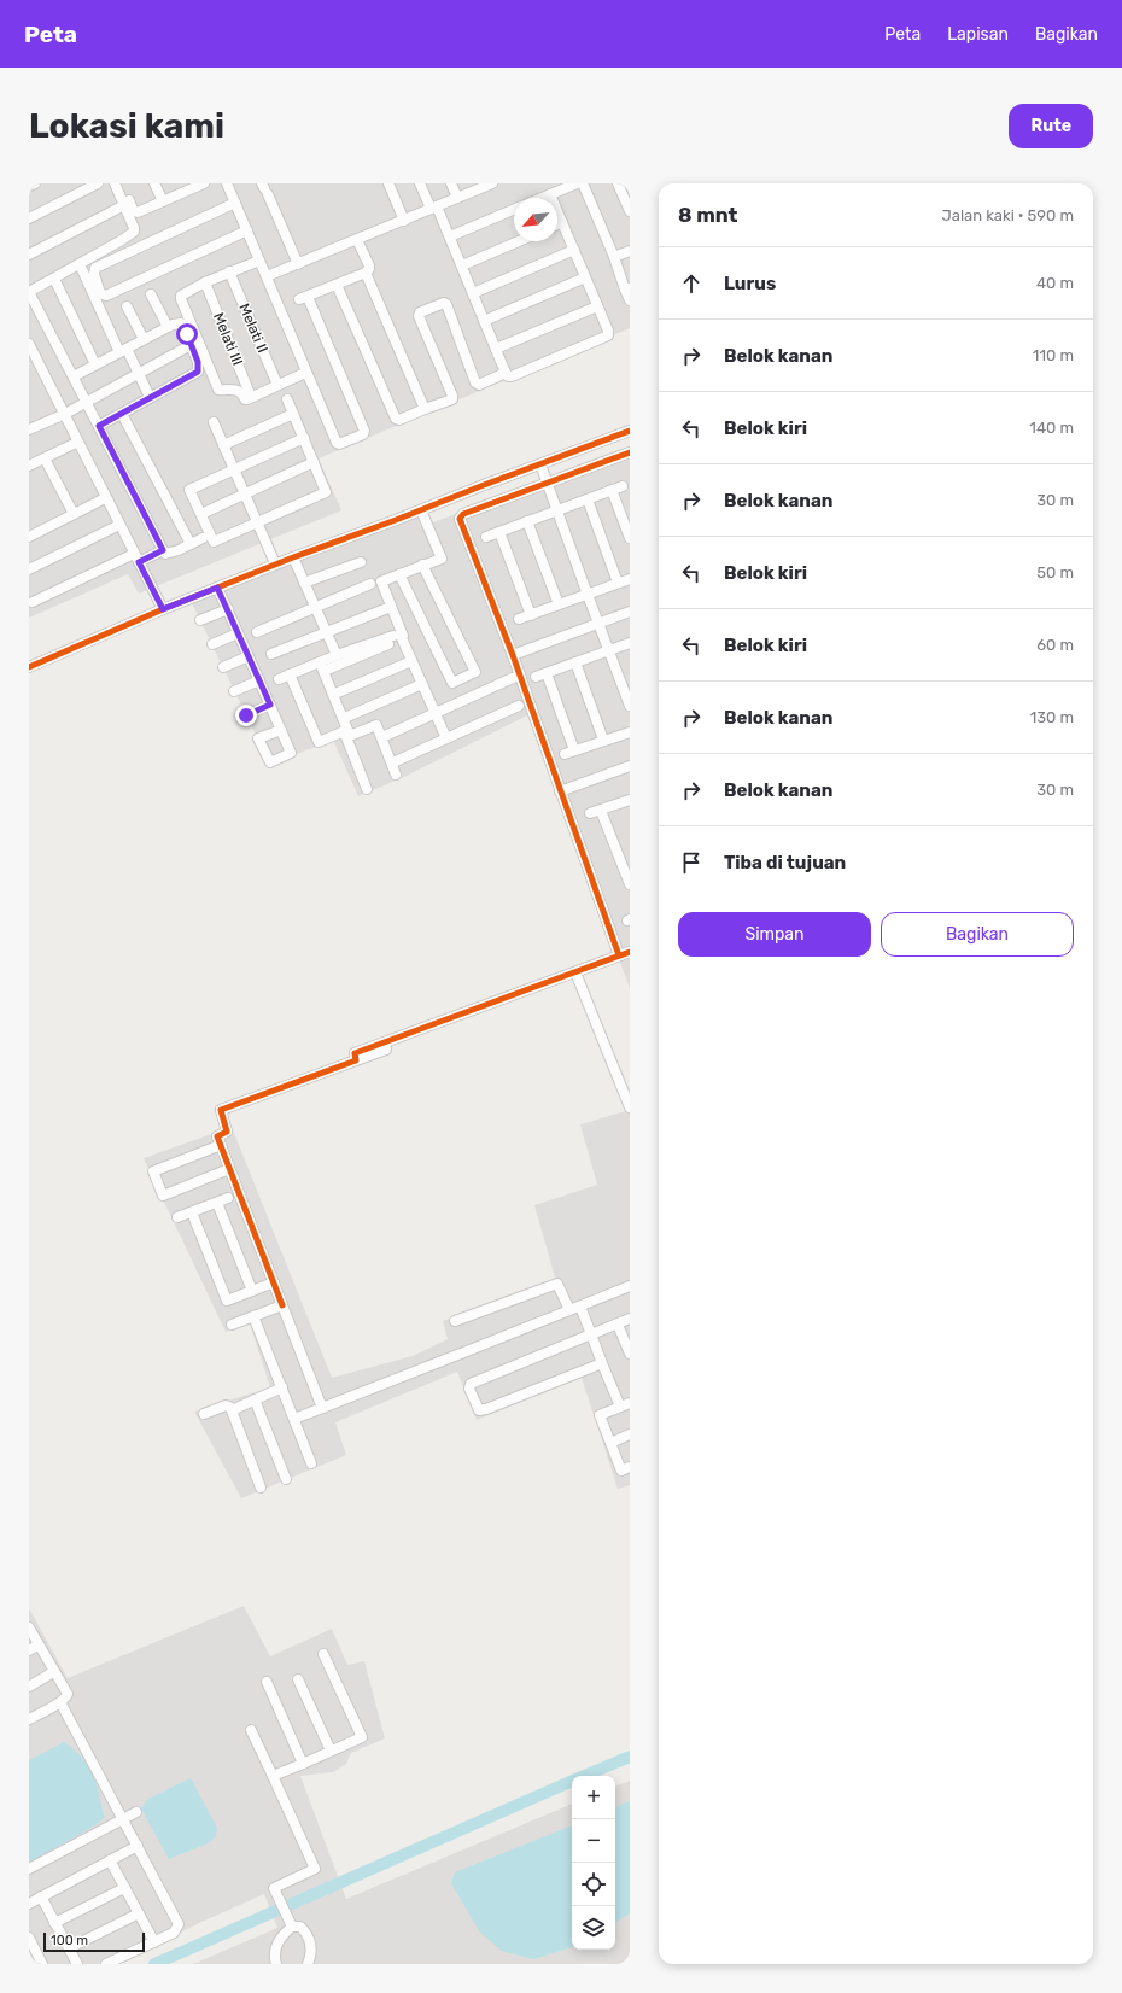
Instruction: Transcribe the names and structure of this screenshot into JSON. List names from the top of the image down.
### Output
{
  "streets": {
    "street": ["Melati II", "Melati III"]
  },
  "scale_bar": "100 m",
  "north": "bottom left",
  "page": {
    "header": "Peta",
    "nav": ["Peta", "Lapisan", "Bagikan"],
    "buttons": [
      "Rute",
      ["Simpan", "Bagikan"]
    ],
    "title": "Lokasi kami",
    "heading": ["8 mnt", "Jalan kaki · 590 m"],
    "list": [
      ["Lurus", "40 m"],
      ["Belok kanan", "110 m"],
      ["Belok kiri", "140 m"],
      ["Belok kanan", "30 m"],
      ["Belok kiri", "50 m"],
      ["Belok kiri", "60 m"],
      ["Belok kanan", "130 m"],
      ["Belok kanan", "30 m"],
      "Tiba di tujuan"
    ],
    "map_buttons": ["+", "−"],
    "scale": "100 m"
  }
}
